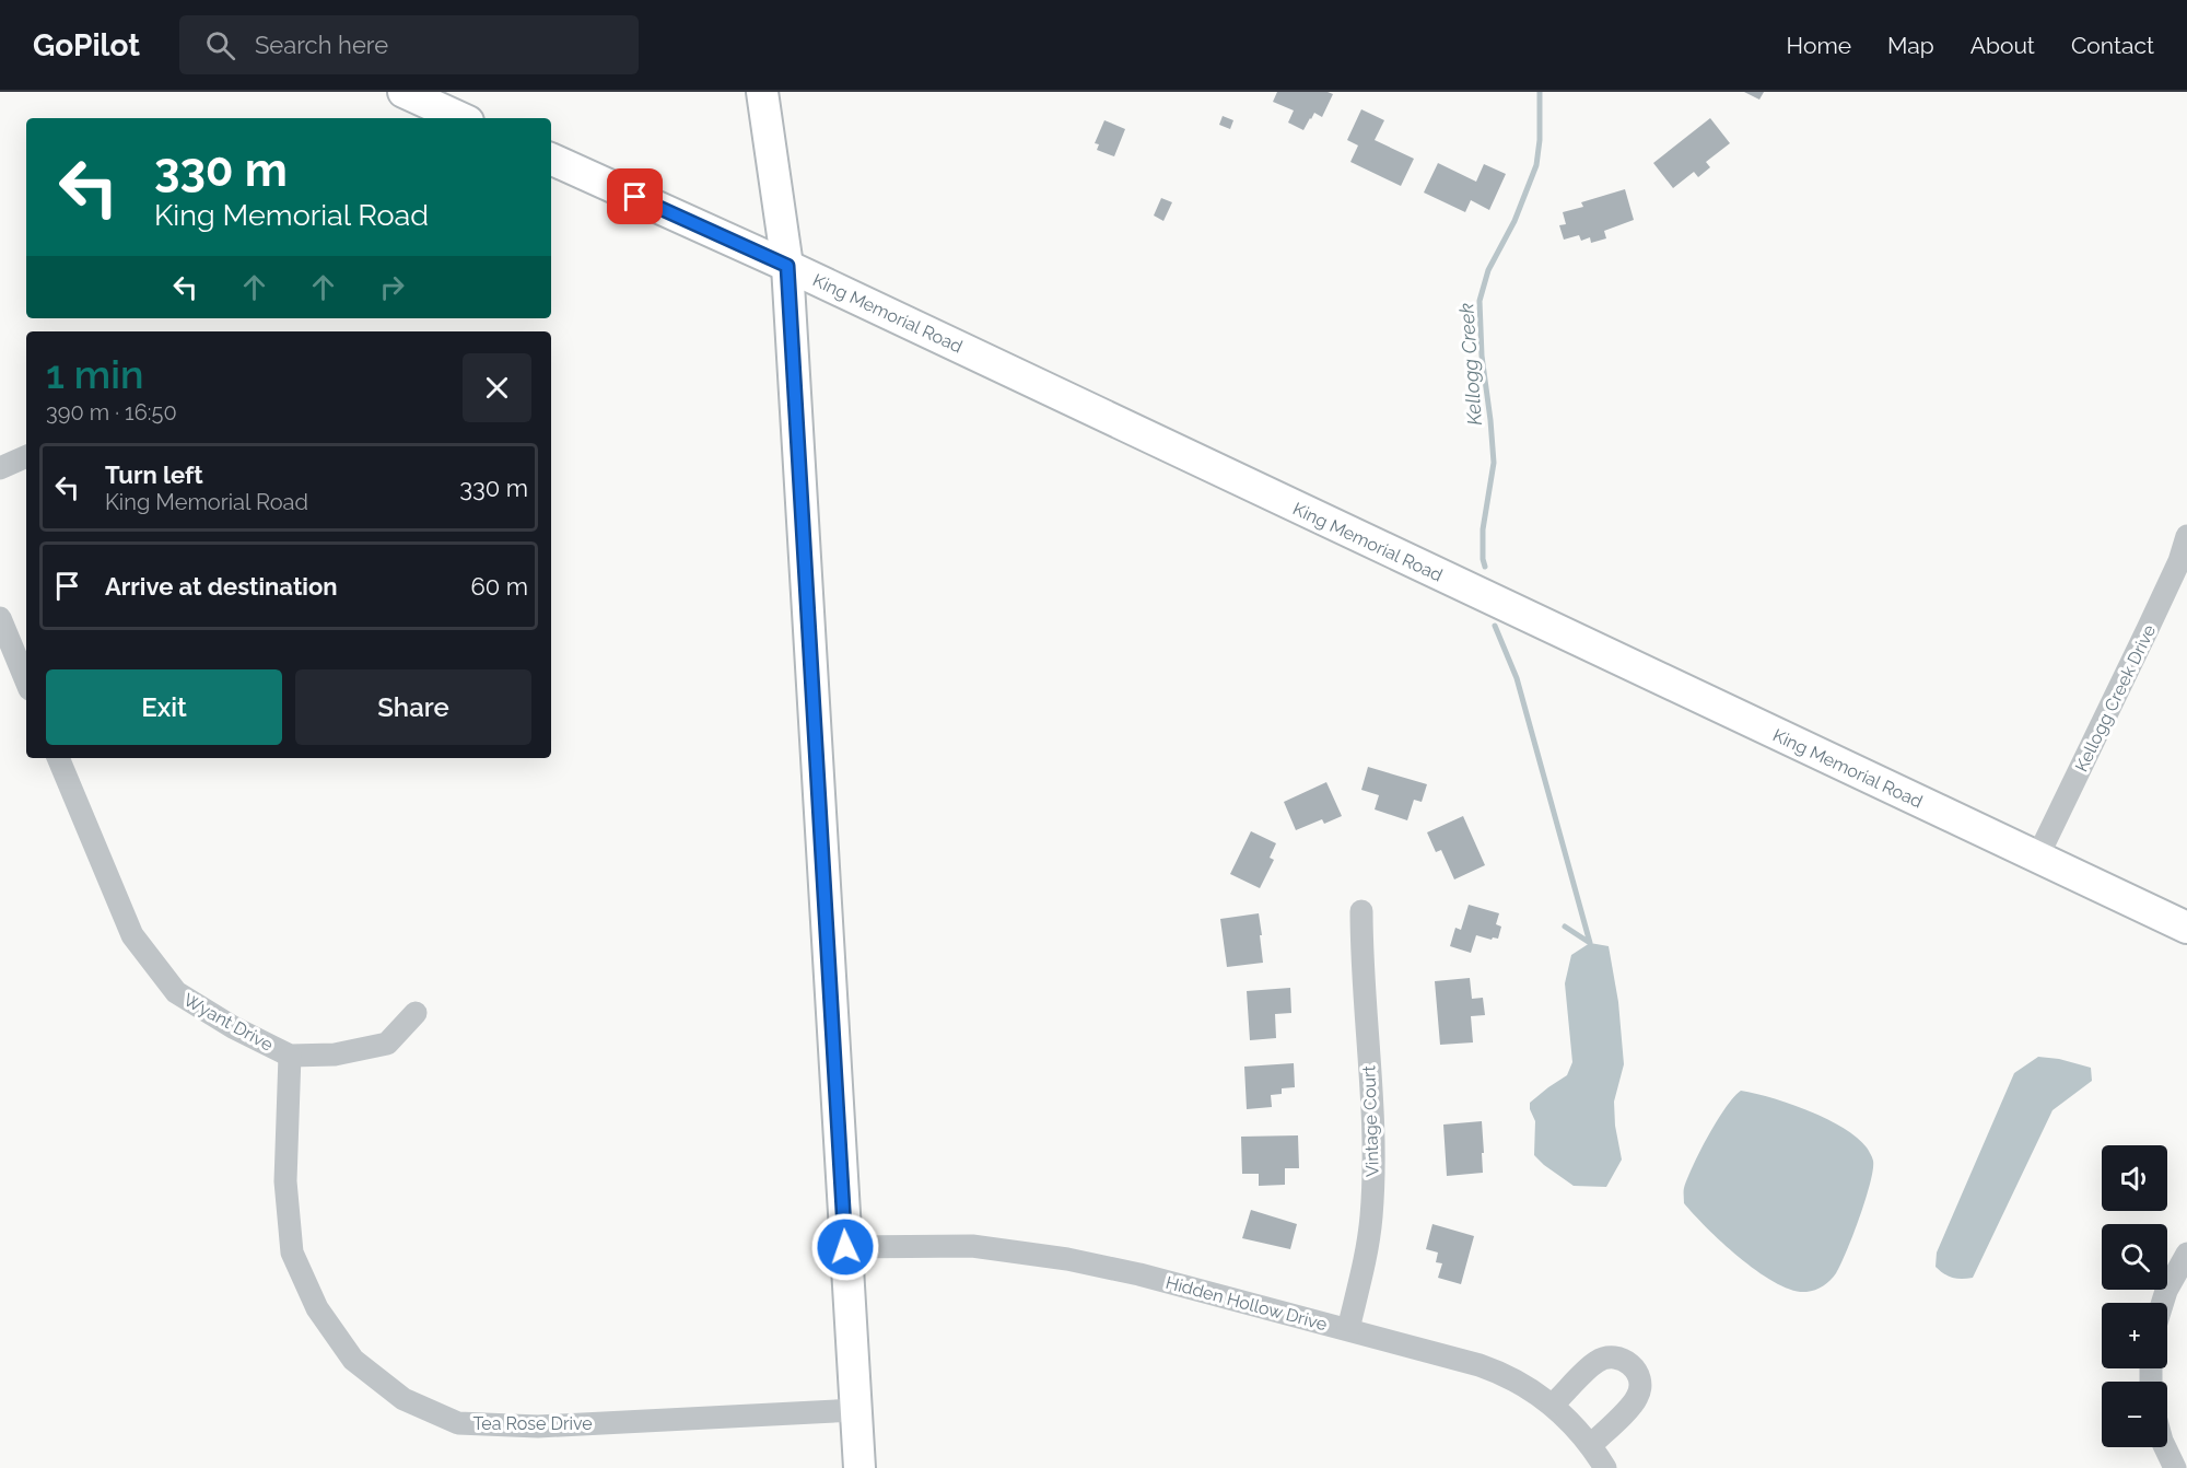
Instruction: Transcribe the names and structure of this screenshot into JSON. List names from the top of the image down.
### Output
{
  "streets": {
    "street": [
      "King Memorial Road",
      "Kellogg Creek Drive",
      "Wyant Drive",
      "Vintage Court",
      "Hidden Hollow Drive",
      "Tea Rose Drive"
    ]
  },
  "crossings": [
    ["King Memorial Road", "Kellogg Creek Drive"],
    ["Wyant Drive", "Tea Rose Drive"],
    ["Vintage Court", "Hidden Hollow Drive"]
  ],
  "water": ["Kellogg Creek"],
  "page": {
    "header": "GoPilot",
    "search": "Search here",
    "nav": [
      "Home",
      "Map",
      "About",
      "Contact"
    ],
    "turn": ["330 m", "King Memorial Road"],
    "heading": ["1 min", "390 m · 16:50"],
    "list": [
      {
        "name": "Turn left",
        "note": "King Memorial Road",
        "value": "330 m"
      },
      {
        "name": "Arrive at destination",
        "value": "60 m"
      }
    ],
    "buttons": ["Exit", "Share"],
    "map_buttons": ["+", "−"]
  }
}
